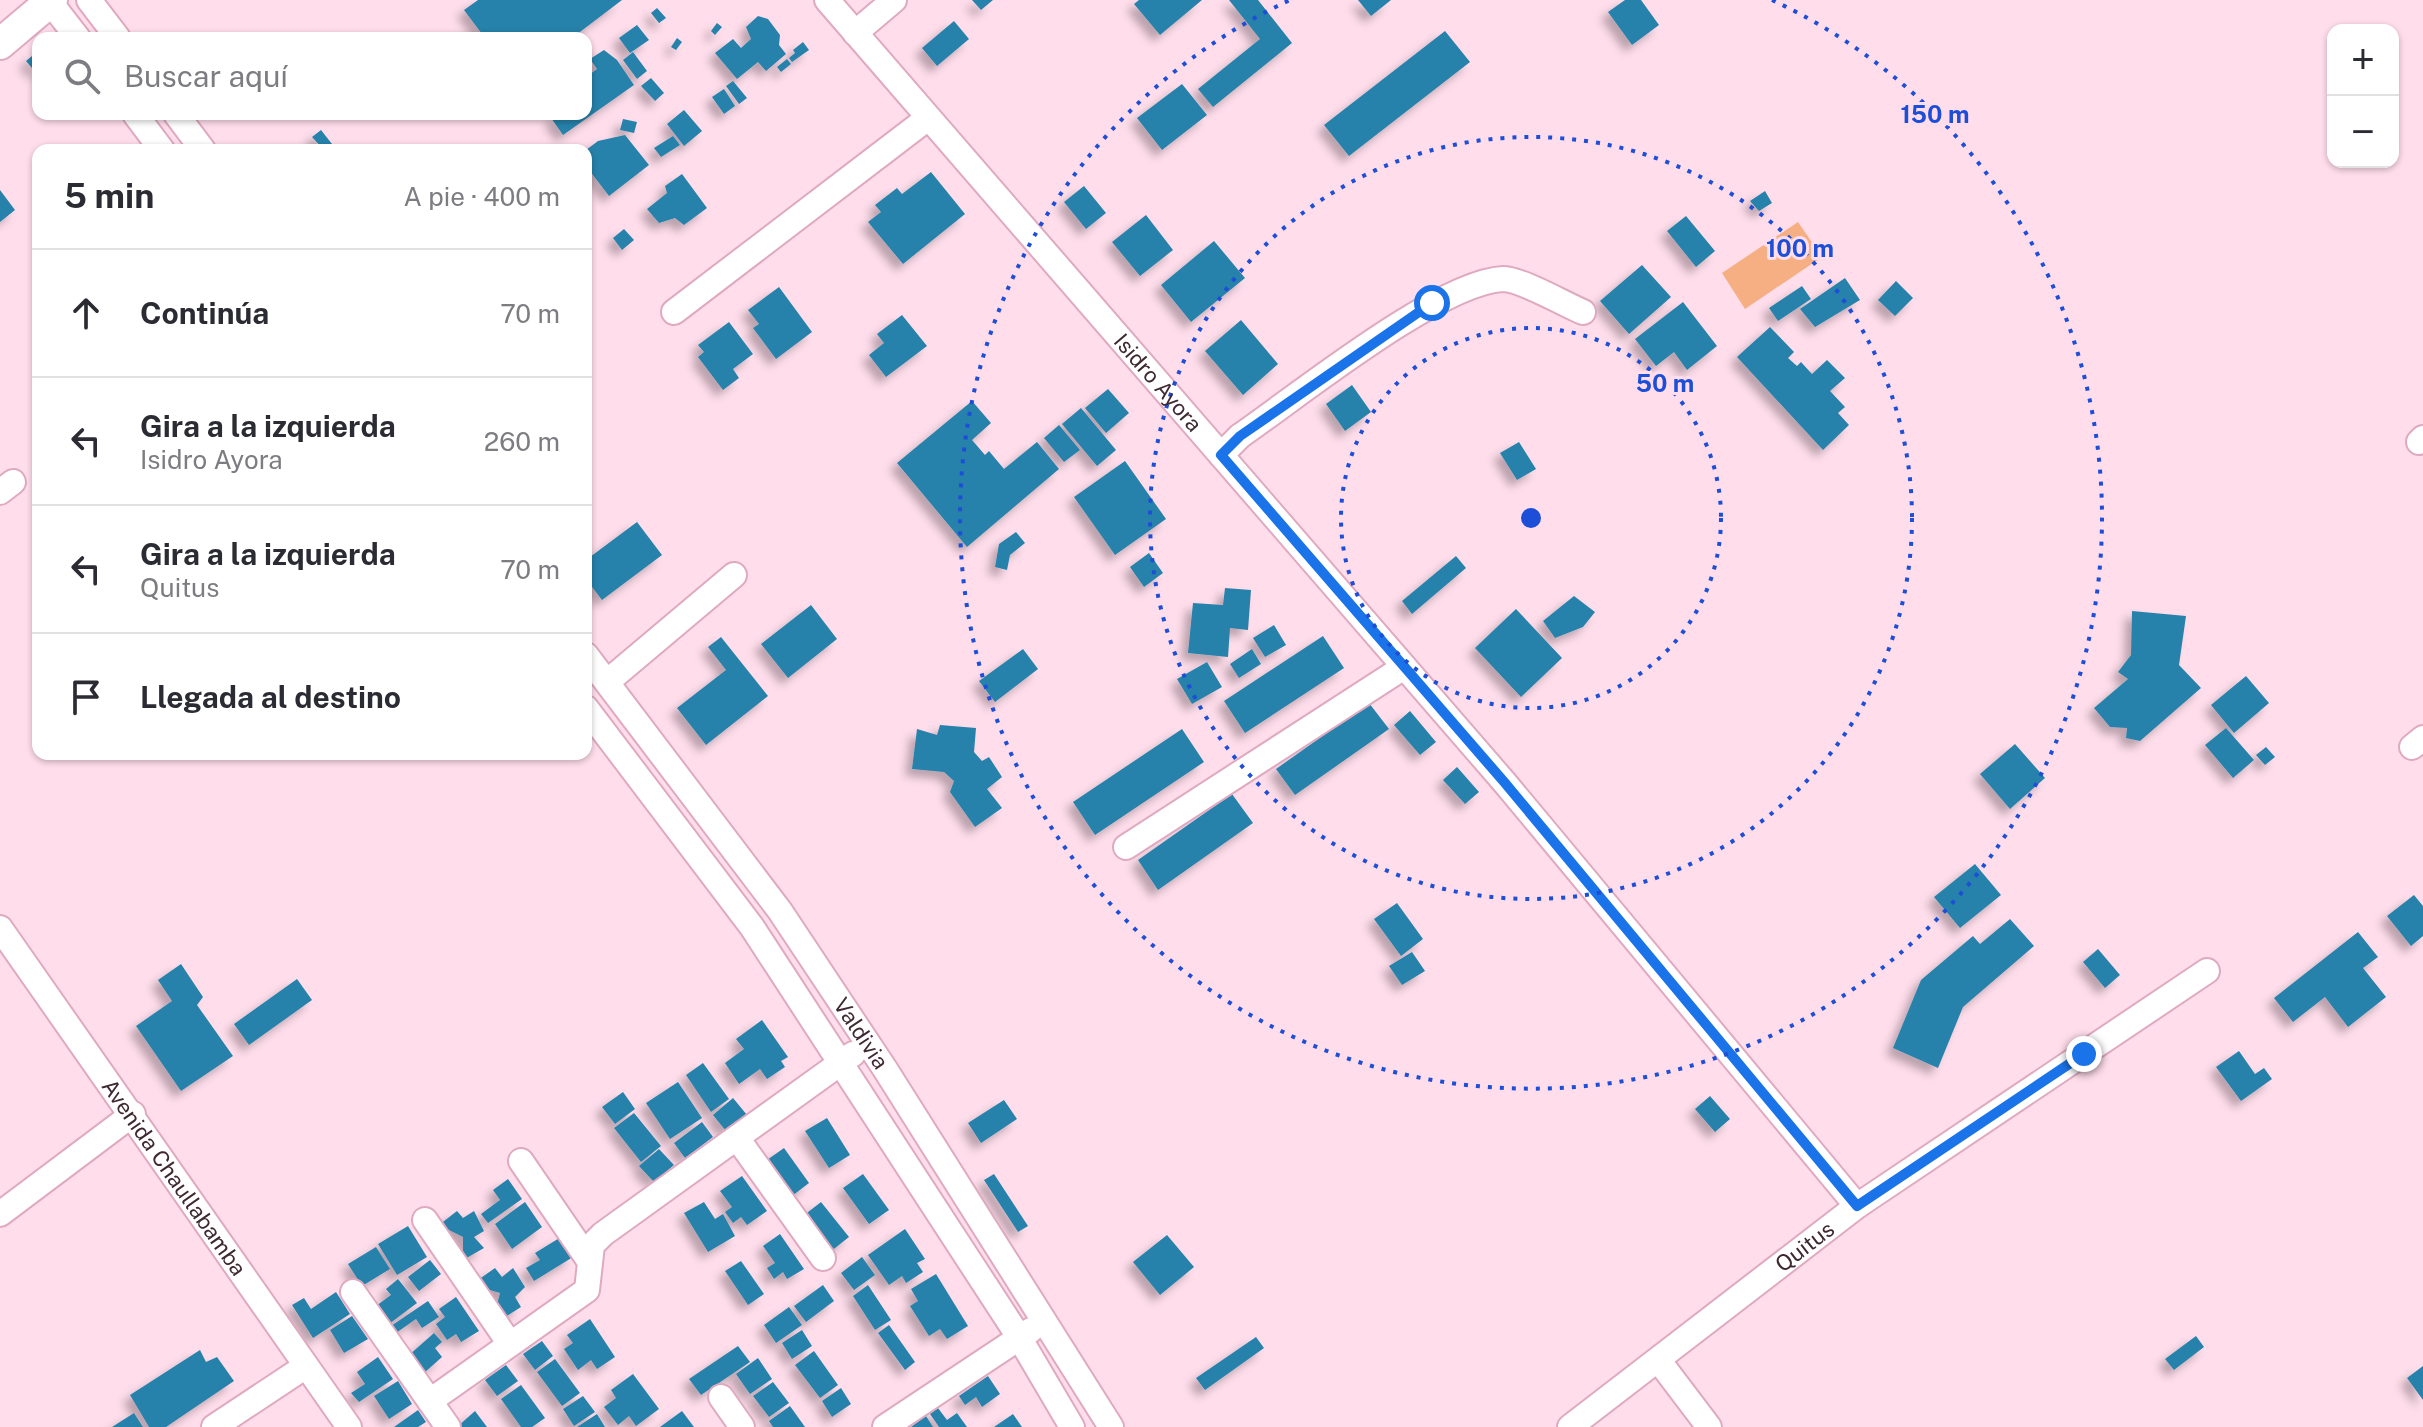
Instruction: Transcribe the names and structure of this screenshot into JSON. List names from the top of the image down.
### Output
{
  "streets": {
    "street": [
      "Isidro Ayora",
      "Valdivia",
      "Avenida Chaullabamba",
      "Quitus"
    ]
  },
  "crossings": [
    ["Isidro Ayora", "Quitus"]
  ],
  "page": {
    "map_buttons": ["+", "−"],
    "search": "Buscar aquí",
    "heading": ["5 min", "A pie · 400 m"],
    "list": [
      ["Continúa", "70 m"],
      ["Gira a la izquierda", "Isidro Ayora", "260 m"],
      ["Gira a la izquierda", "Quitus", "70 m"],
      "Llegada al destino"
    ]
  },
  "rings": ["150 m", "100 m", "50 m"]
}
